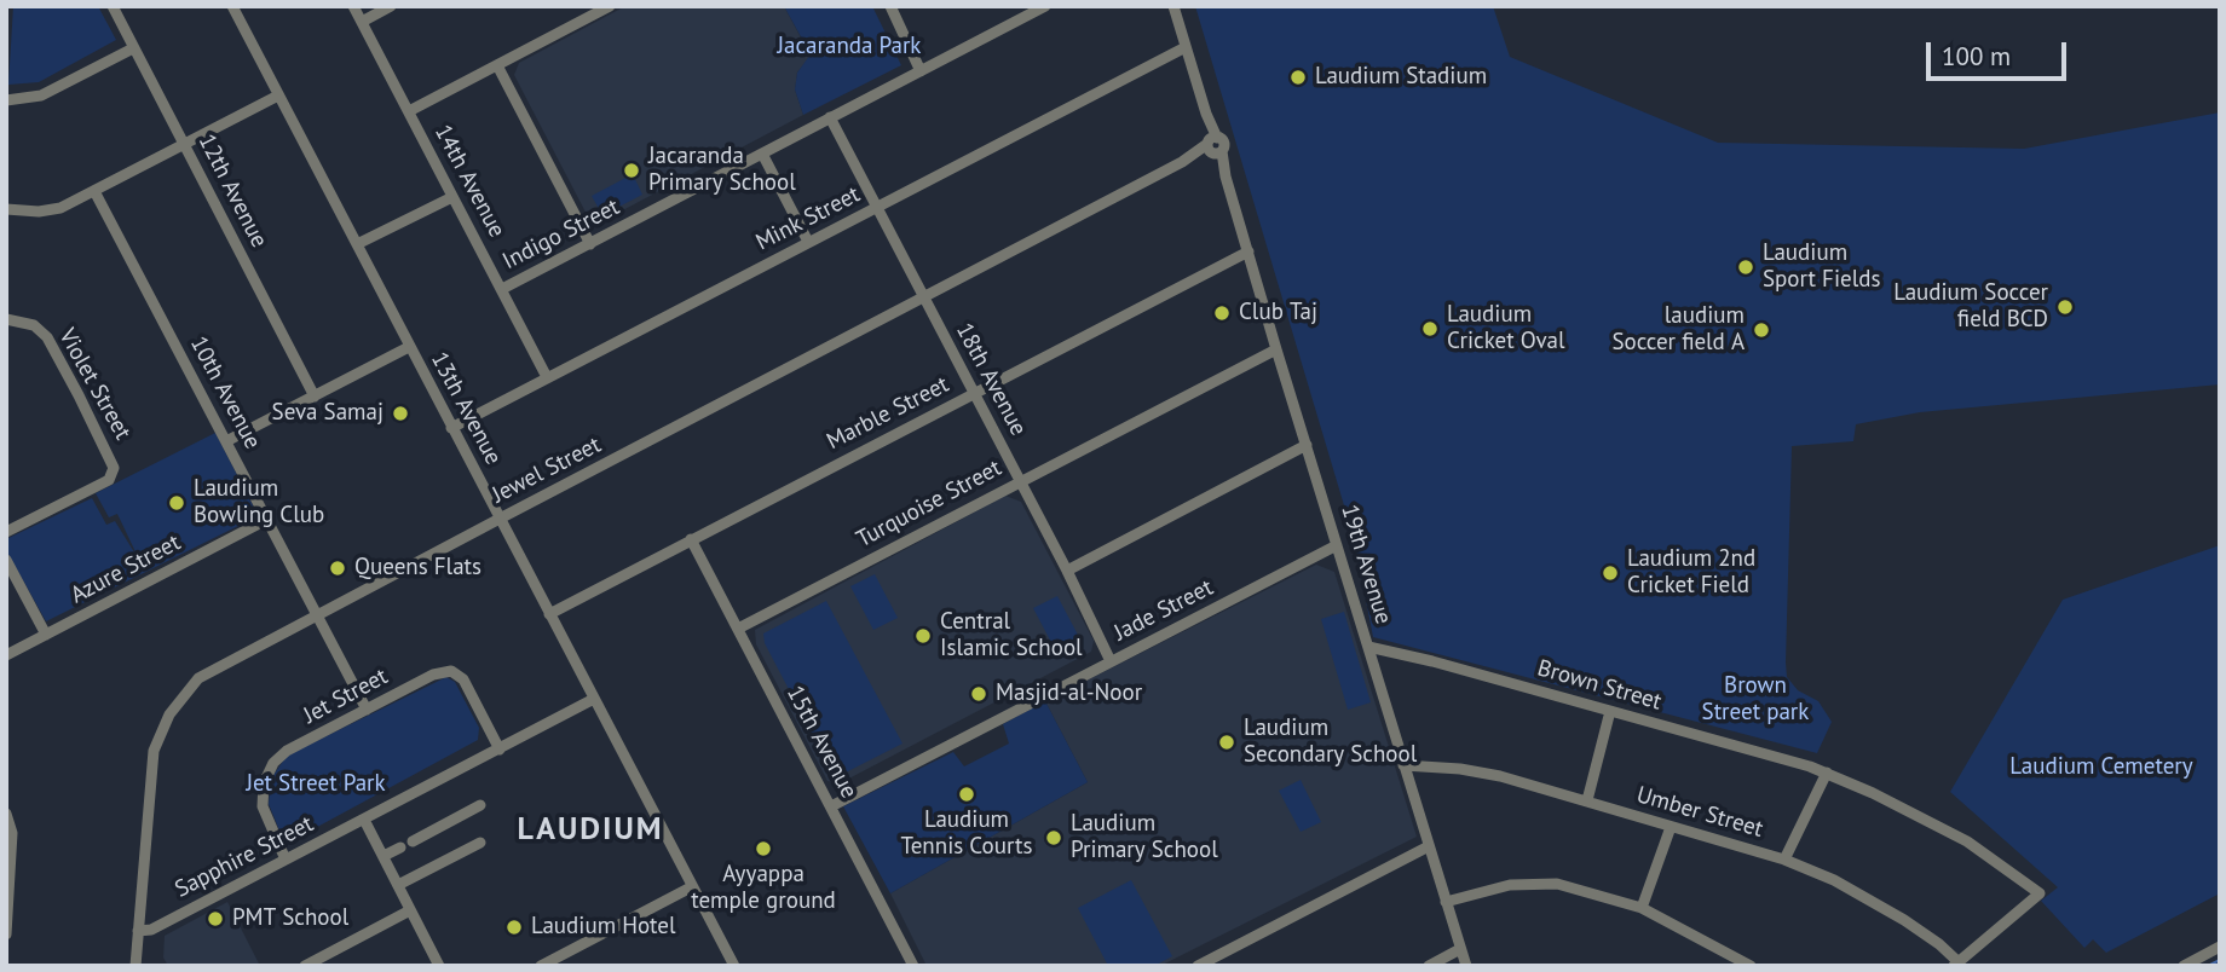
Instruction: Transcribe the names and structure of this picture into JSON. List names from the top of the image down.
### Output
{
  "streets": {
    "street": [
      "14th Avenue",
      "12th Avenue",
      "Mink Street",
      "Indigo Street",
      "18th Avenue",
      "Violet Street",
      "10th Avenue",
      "13th Avenue",
      "Marble Street",
      "Jewel Street",
      "Turquoise Street",
      "19th Avenue",
      "Azure Street",
      "Jade Street",
      "Brown Street",
      "Jet Street",
      "15th Avenue",
      "Umber Street",
      "Sapphire Street"
    ]
  },
  "crossings": [
    ["14th Avenue", "Mink Street"],
    ["14th Avenue", "Indigo Street"],
    ["Mink Street", "18th Avenue"],
    ["Mink Street", "13th Avenue"],
    ["Mink Street", "19th Avenue"],
    ["Indigo Street", "18th Avenue"],
    ["18th Avenue", "Marble Street"],
    ["18th Avenue", "Jewel Street"],
    ["18th Avenue", "Turquoise Street"],
    ["18th Avenue", "Jade Street"],
    ["10th Avenue", "Jewel Street"],
    ["10th Avenue", "Azure Street"],
    ["10th Avenue", "Jet Street"],
    ["13th Avenue", "Marble Street"],
    ["13th Avenue", "Jewel Street"],
    ["13th Avenue", "Sapphire Street"],
    ["Marble Street", "19th Avenue"],
    ["Marble Street", "15th Avenue"],
    ["Jewel Street", "19th Avenue"],
    ["Jewel Street", "Sapphire Street"],
    ["Turquoise Street", "19th Avenue"],
    ["Turquoise Street", "15th Avenue"],
    ["19th Avenue", "Jade Street"],
    ["19th Avenue", "Brown Street"],
    ["19th Avenue", "Umber Street"],
    ["Jade Street", "15th Avenue"],
    ["Brown Street", "Umber Street"],
    ["Jet Street", "Sapphire Street"]
  ],
  "districts": ["LAUDIUM"],
  "parks": [
    "Jacaranda Park",
    "Brown Street park",
    "Laudium Cemetery",
    "Jet Street Park"
  ],
  "places": [
    "Laudium Stadium",
    "Jacaranda Primary School",
    "Laudium Sport Fields",
    "Laudium Soccer field BCD",
    "Club Taj",
    "Laudium Cricket Oval",
    "laudium Soccer field A",
    "Seva Samaj",
    "Laudium Bowling Club",
    "Queens Flats",
    "Laudium 2nd Cricket Field",
    "Central Islamic School",
    "Masjid-al-Noor",
    "Laudium Secondary School",
    "Laudium Tennis Courts",
    "Laudium Primary School",
    "Ayyappa temple ground",
    "PMT School",
    "Laudium Hotel"
  ],
  "scale_bar": "100 m"
}
